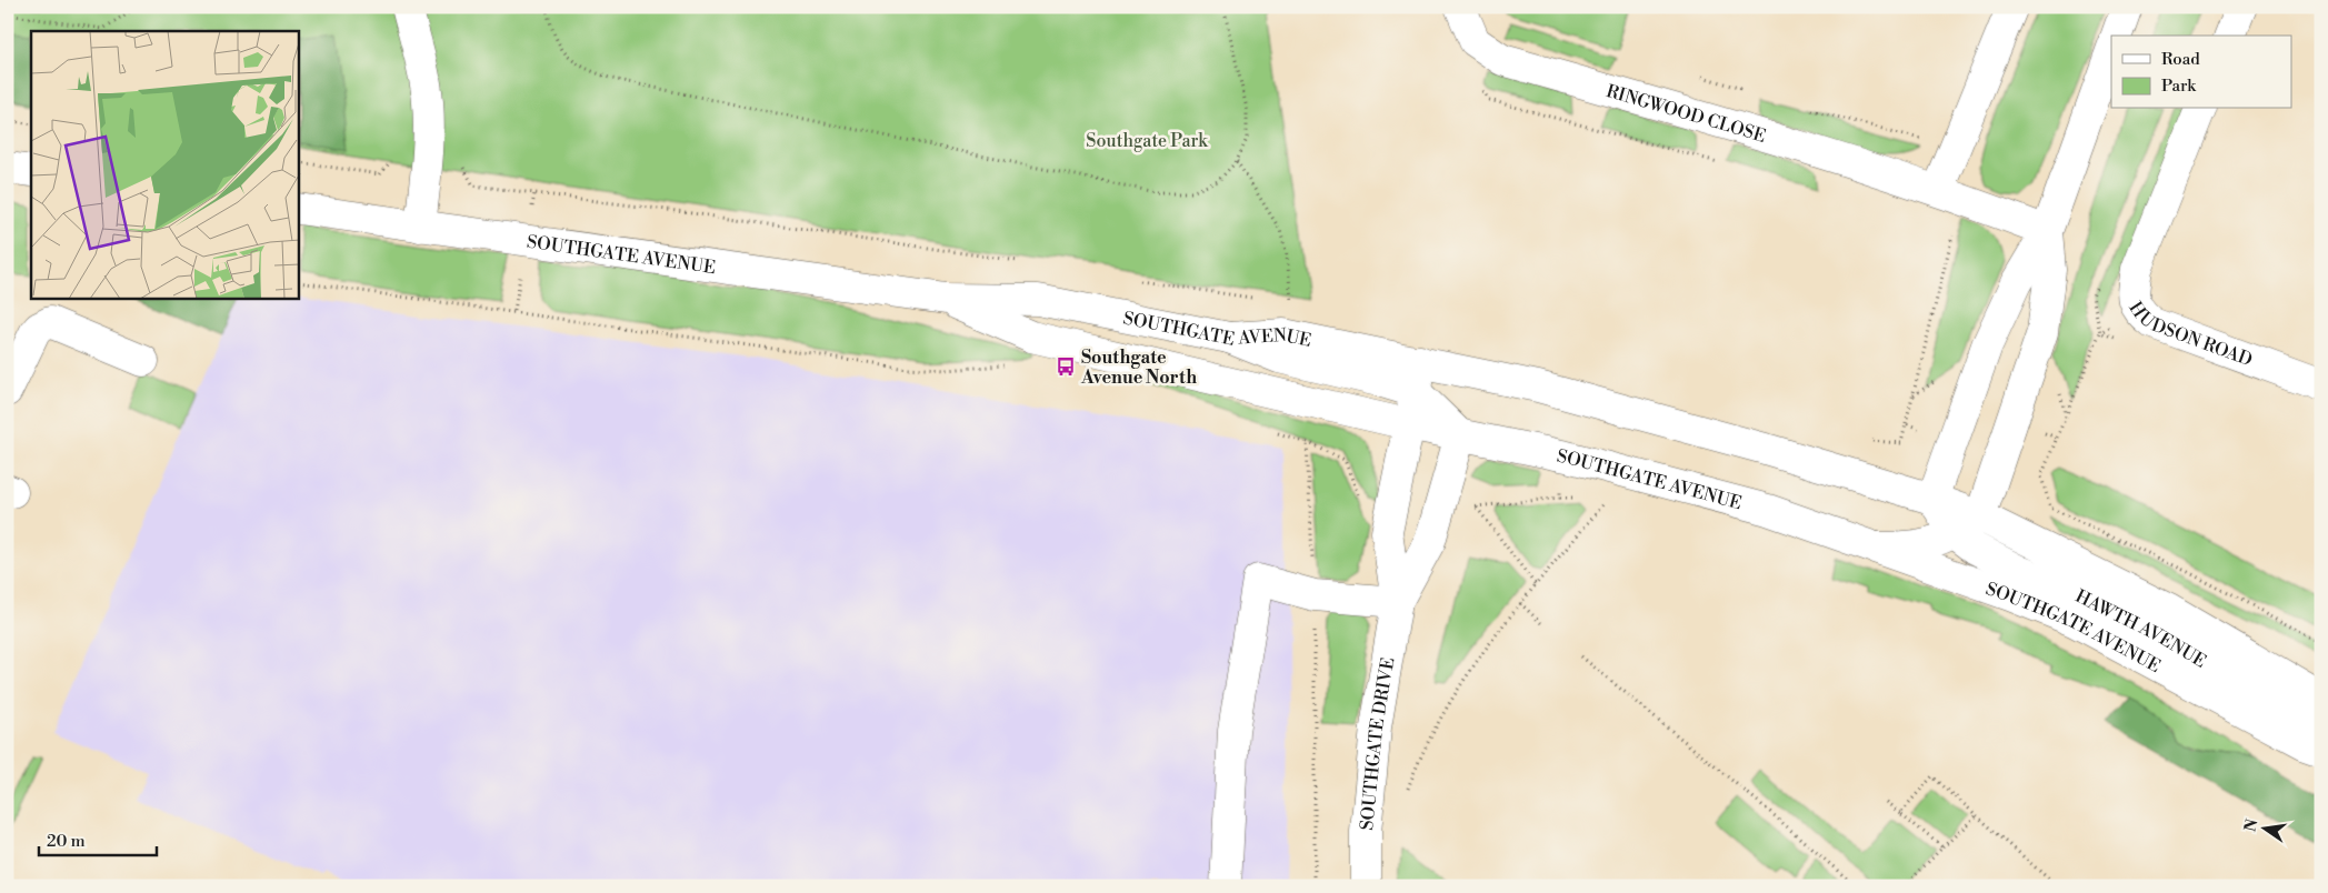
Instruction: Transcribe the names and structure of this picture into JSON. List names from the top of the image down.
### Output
{
  "streets": {
    "street": [
      "RINGWOOD CLOSE",
      "SOUTHGATE AVENUE",
      "HUDSON ROAD",
      "HAWTH AVENUE",
      "SOUTHGATE DRIVE"
    ]
  },
  "crossings": [
    ["SOUTHGATE AVENUE", "HAWTH AVENUE"],
    ["SOUTHGATE AVENUE", "SOUTHGATE DRIVE"]
  ],
  "parks": ["Southgate Park"],
  "places": {
    "bus stop": ["Southgate Avenue North"]
  },
  "legend": ["Road", "Park"],
  "scale_bar": "20 m",
  "north": "left"
}
